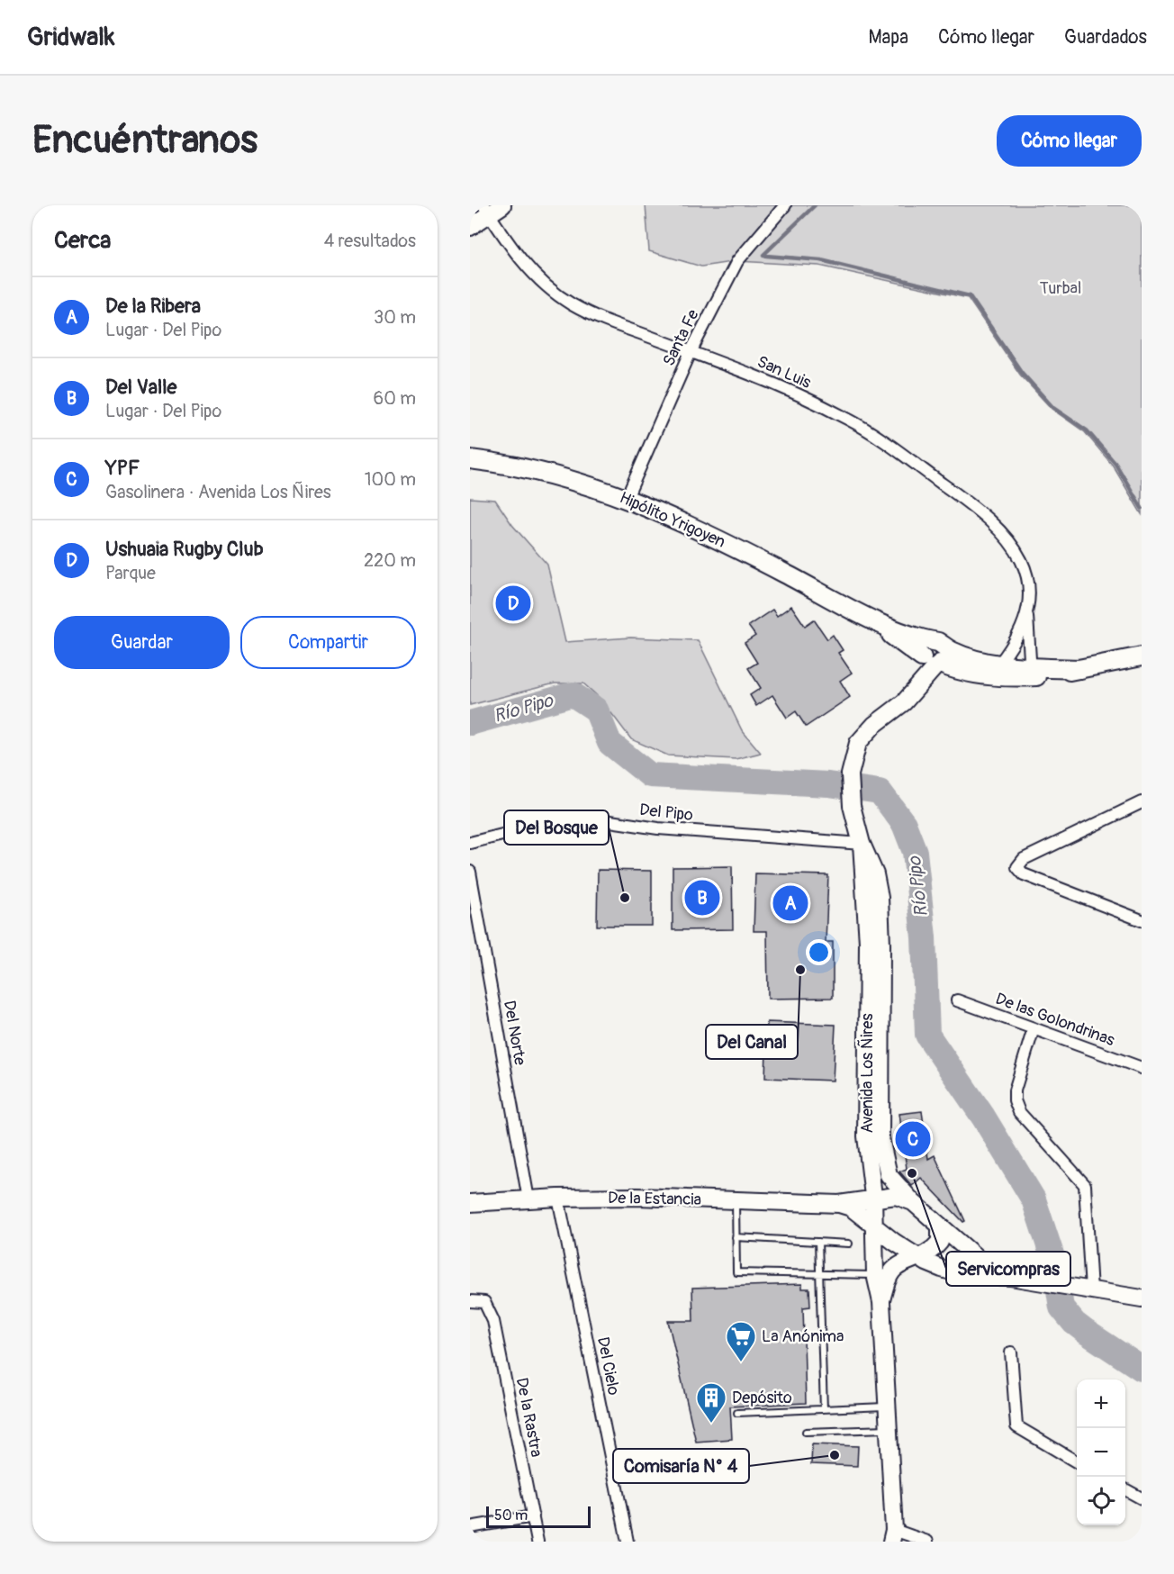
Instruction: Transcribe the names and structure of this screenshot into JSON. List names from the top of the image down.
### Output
{
  "streets": {
    "main road": ["Hipólito Yrigoyen"],
    "street": [
      "Santa Fe",
      "San Luis",
      "Del Pipo",
      "De las Golondrinas",
      "Del Norte",
      "Avenida Los Ñires",
      "De la Estancia",
      "Del Cielo",
      "De la Rastra"
    ]
  },
  "crossings": [
    ["Santa Fe", "San Luis"],
    ["Santa Fe", "Hipólito Yrigoyen"],
    ["San Luis", "Hipólito Yrigoyen"],
    ["Hipólito Yrigoyen", "Avenida Los Ñires"],
    ["Del Pipo", "Avenida Los Ñires"],
    ["Del Norte", "De la Estancia"],
    ["Avenida Los Ñires", "De la Estancia"],
    ["De la Estancia", "Del Cielo"]
  ],
  "water": ["Río Pipo"],
  "parks": ["Turbal"],
  "places": {
    "other": [
      "Del Bosque",
      "Del Canal",
      "Servicompras",
      "Comisaría N° 4"
    ],
    "supermarket": ["La Anónima"],
    "building": ["Depósito"]
  },
  "scale_bar": "50 m",
  "page": {
    "header": "Gridwalk",
    "nav": ["Mapa", "Cómo llegar", "Guardados"],
    "buttons": [
      "Cómo llegar",
      ["Guardar", "Compartir"]
    ],
    "title": "Encuéntranos",
    "heading": ["Cerca", "4 resultados"],
    "list": [
      {
        "mark": "A",
        "name": "De la Ribera",
        "note": "Lugar · Del Pipo",
        "value": "30 m"
      },
      {
        "mark": "B",
        "name": "Del Valle",
        "note": "Lugar · Del Pipo",
        "value": "60 m"
      },
      {
        "mark": "C",
        "name": "YPF",
        "note": "Gasolinera · Avenida Los Ñires",
        "value": "100 m"
      },
      {
        "mark": "D",
        "name": "Ushuaia Rugby Club",
        "note": "Parque",
        "value": "220 m"
      }
    ],
    "pins": [
      "D",
      "B",
      "A",
      "C"
    ],
    "map_buttons": ["+", "−"],
    "scale": "50 m"
  }
}
